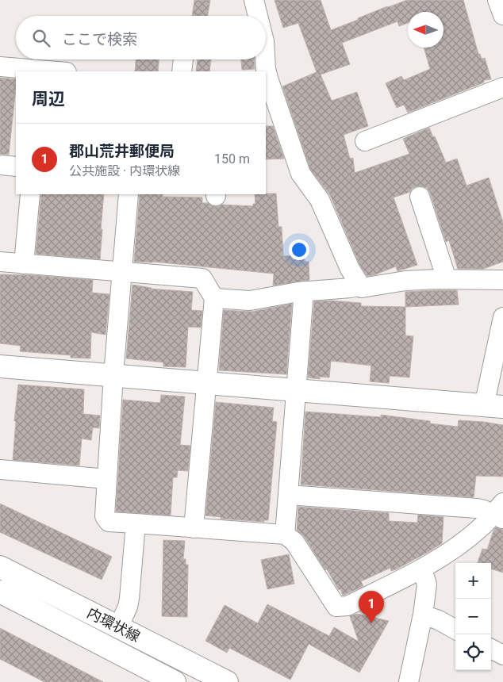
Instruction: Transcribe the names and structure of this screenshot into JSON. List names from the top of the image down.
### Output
{
  "streets": {
    "street": ["内環状線"]
  },
  "north": "left",
  "page": {
    "search": "ここで検索",
    "heading": "周辺",
    "list": [
      {
        "mark": "1",
        "name": "郡山荒井郵便局",
        "note": "公共施設 · 内環状線",
        "value": "150 m"
      }
    ],
    "map_buttons": ["+", "−"],
    "pins": "1"
  }
}
